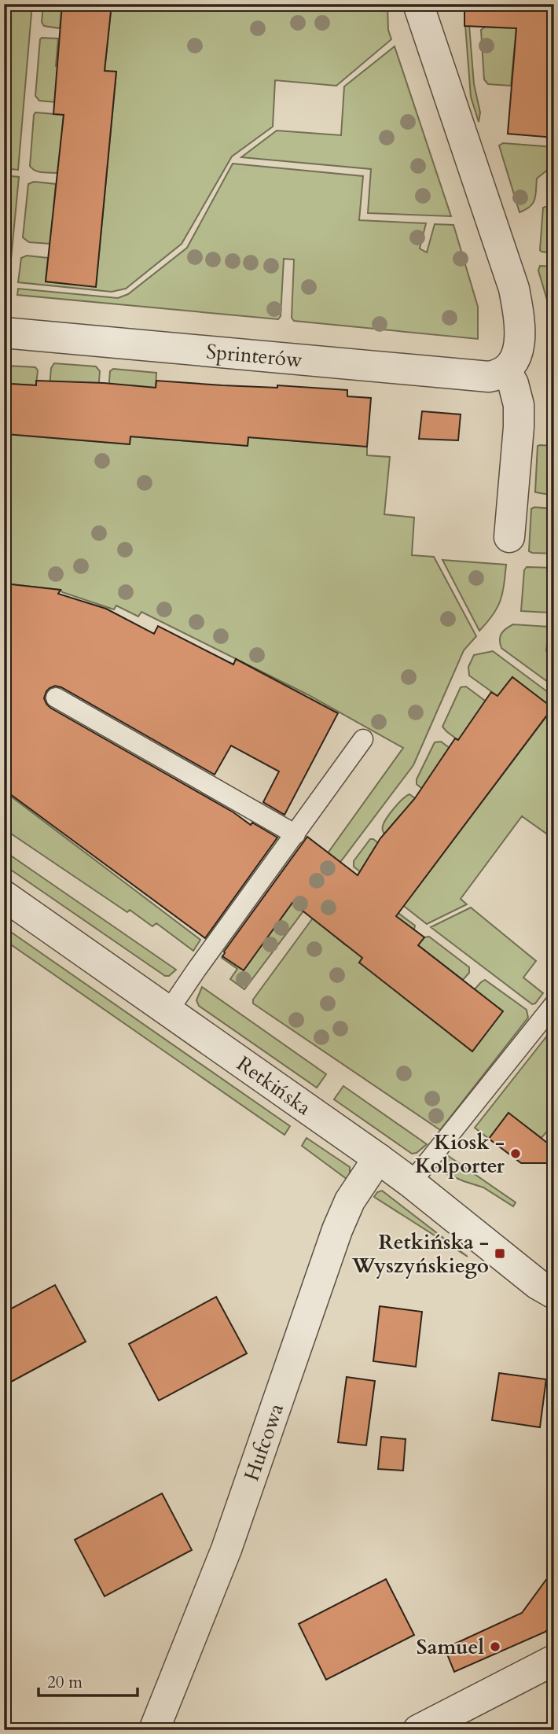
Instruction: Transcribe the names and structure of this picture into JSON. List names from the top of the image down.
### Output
{
  "streets": {
    "street": ["Sprinterów", "Retkińska", "Hufcowa"]
  },
  "crossings": [
    ["Retkińska", "Hufcowa"]
  ],
  "places": {
    "other": ["Kiosk - Kolporter", "Samuel"],
    "transit": ["Retkińska - Wyszyńskiego"]
  },
  "scale_bar": "20 m"
}
